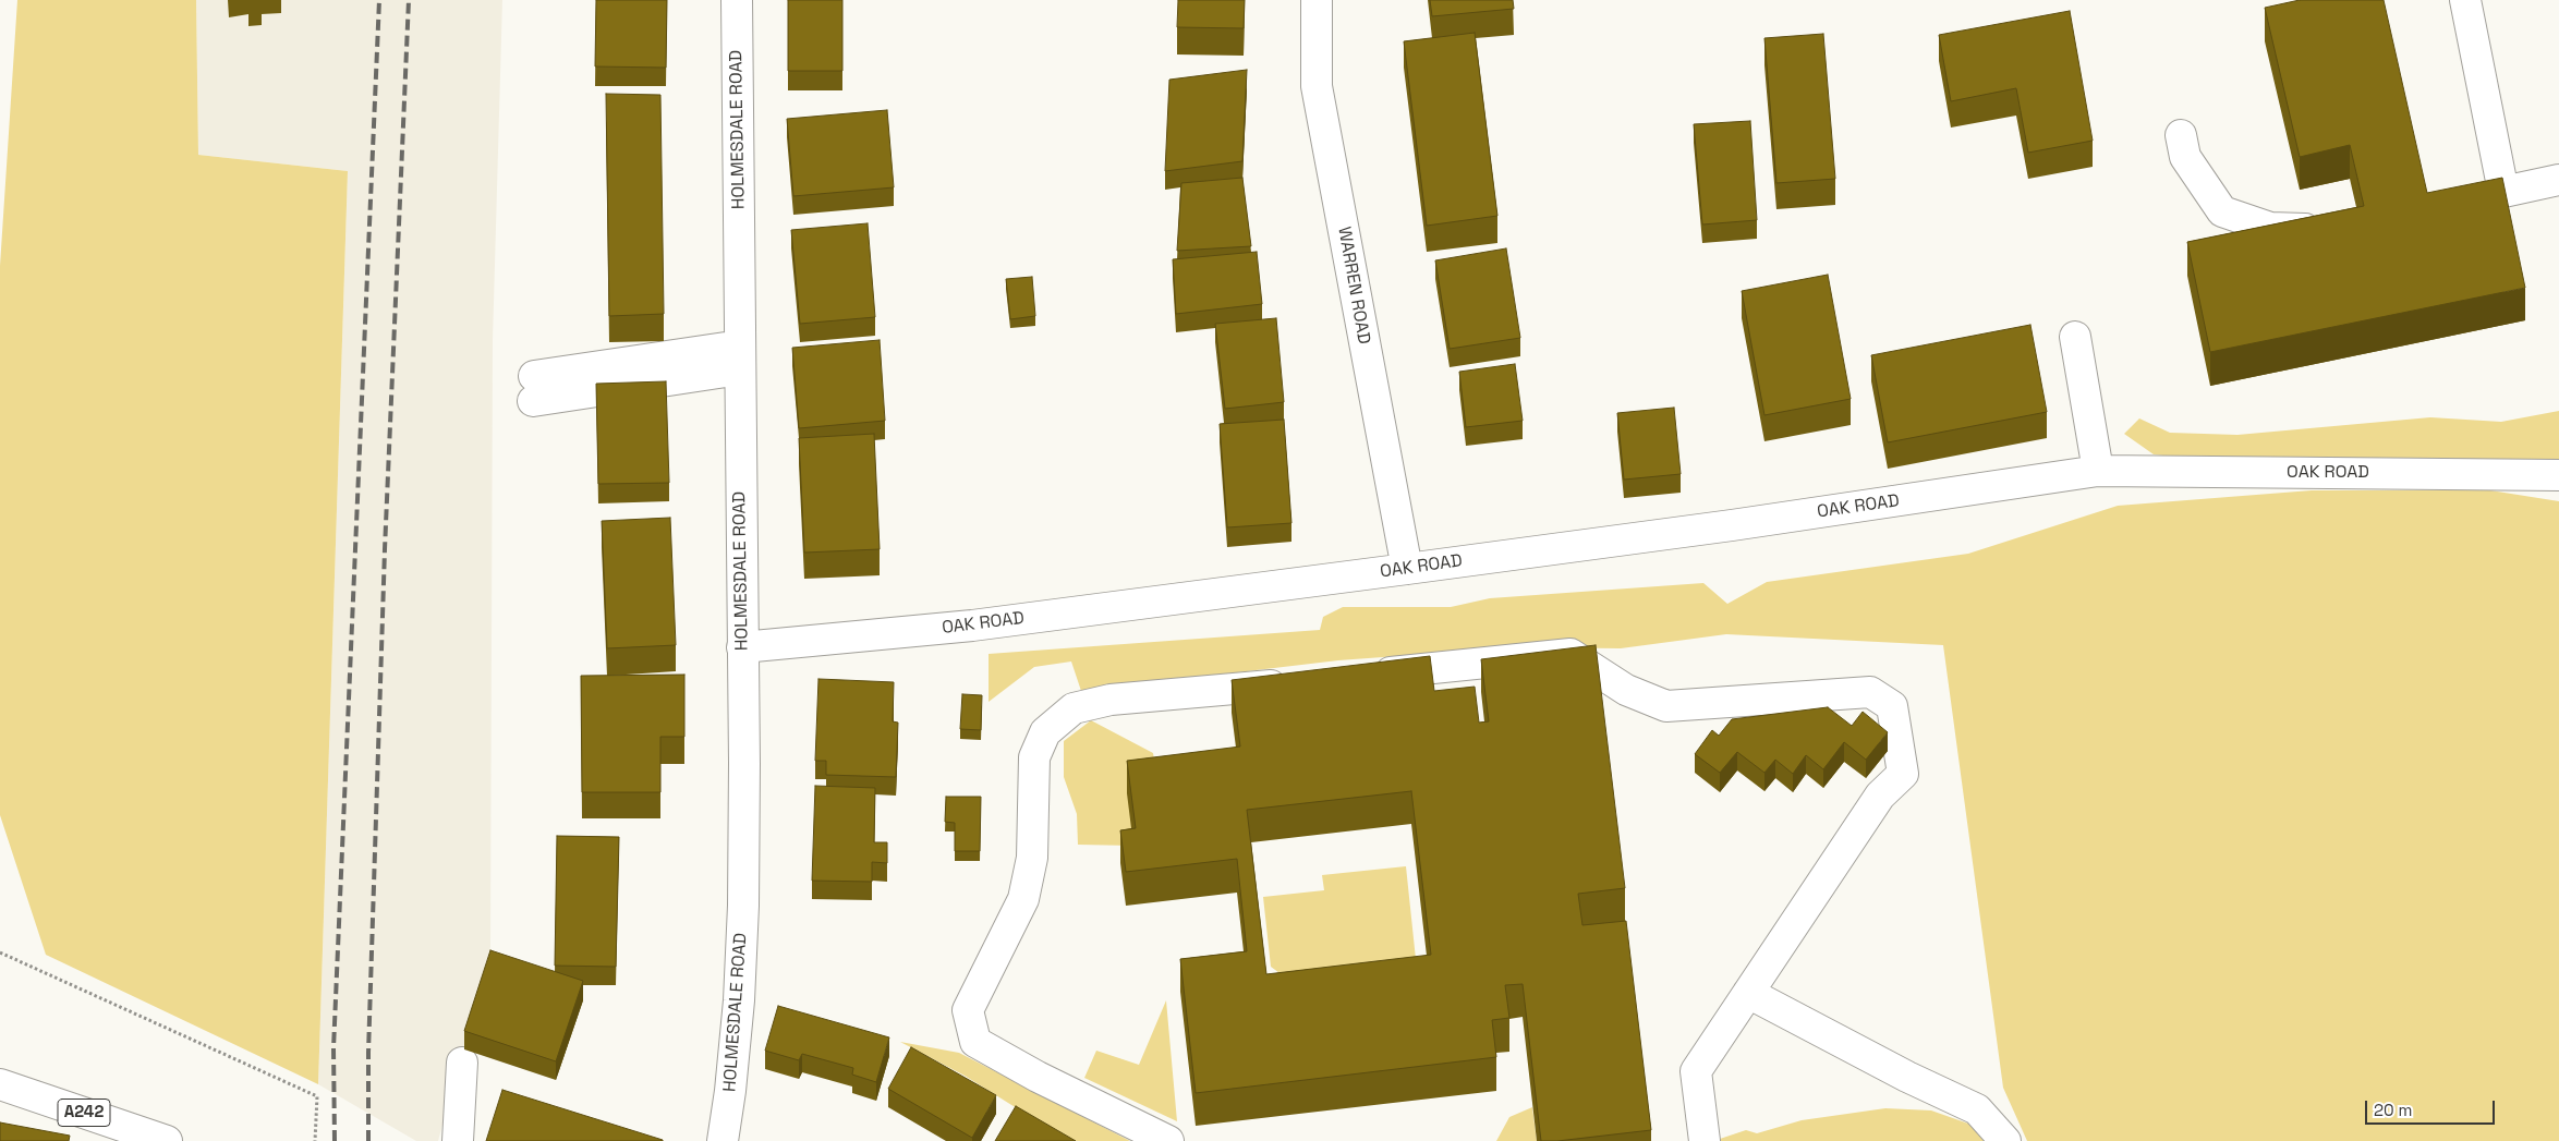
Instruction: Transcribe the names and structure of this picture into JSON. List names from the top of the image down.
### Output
{
  "streets": {
    "street": [
      "HOLMESDALE ROAD",
      "WARREN ROAD",
      "OAK ROAD",
      "A242"
    ]
  },
  "crossings": [
    ["HOLMESDALE ROAD", "OAK ROAD"],
    ["WARREN ROAD", "OAK ROAD"]
  ],
  "scale_bar": "20 m"
}
